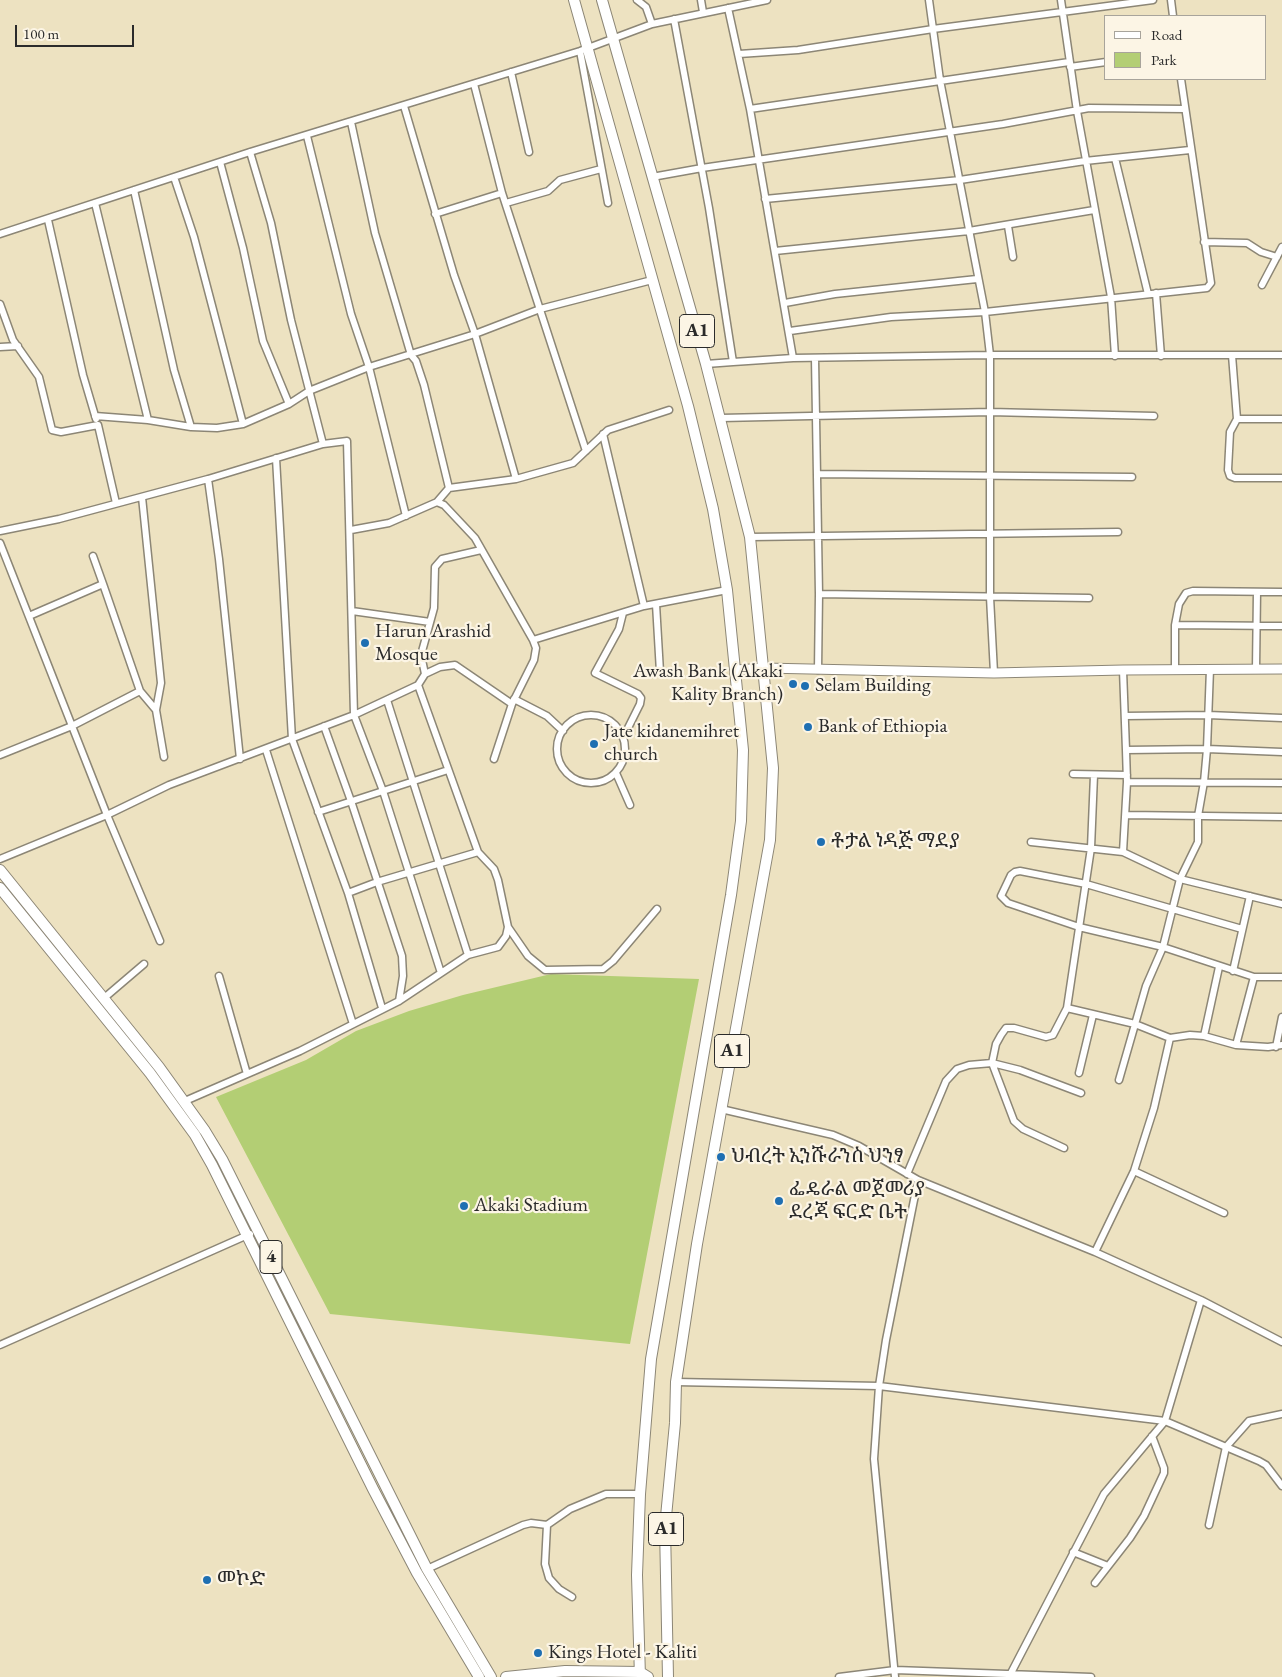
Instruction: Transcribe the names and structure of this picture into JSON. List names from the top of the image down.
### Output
{
  "streets": {
    "main road": ["A1", "4"]
  },
  "places": [
    "Harun Arashid Mosque",
    "Awash Bank (Akaki Kality Branch)",
    "Selam Building",
    "Bank of Ethiopia",
    "Jate kidanemihret church",
    "ቶታል ነዳጅ ማደያ",
    "ህብረት ኢንሹራንስ ህንፃ",
    "ፌዴራል መጀመሪያ ደረጃ ፍርድ ቤት",
    "Akaki Stadium",
    "መኮድ",
    "Kings Hotel - Kaliti"
  ],
  "legend": ["Road", "Park"],
  "scale_bar": "100 m"
}
